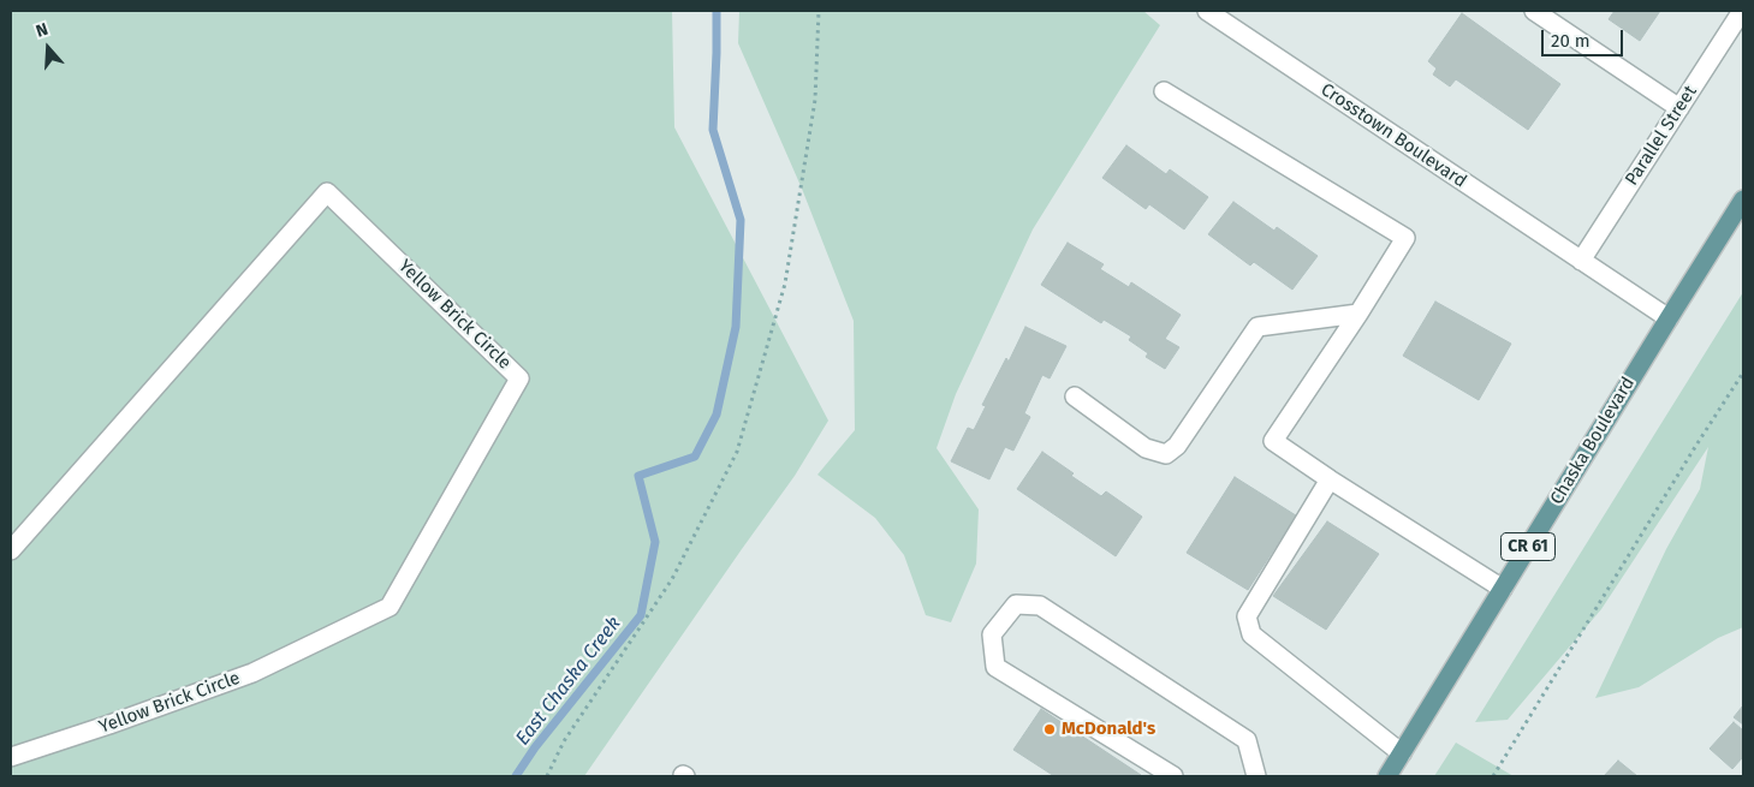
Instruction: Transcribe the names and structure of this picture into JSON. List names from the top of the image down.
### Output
{
  "streets": {
    "main road": ["Chaska Boulevard", "CR 61"],
    "street": ["Crosstown Boulevard", "Parallel Street", "Yellow Brick Circle"]
  },
  "crossings": [
    ["Crosstown Boulevard", "Parallel Street"],
    ["Crosstown Boulevard", "Chaska Boulevard"]
  ],
  "water": ["East Chaska Creek"],
  "places": ["McDonald's"],
  "scale_bar": "20 m",
  "north": "top"
}
